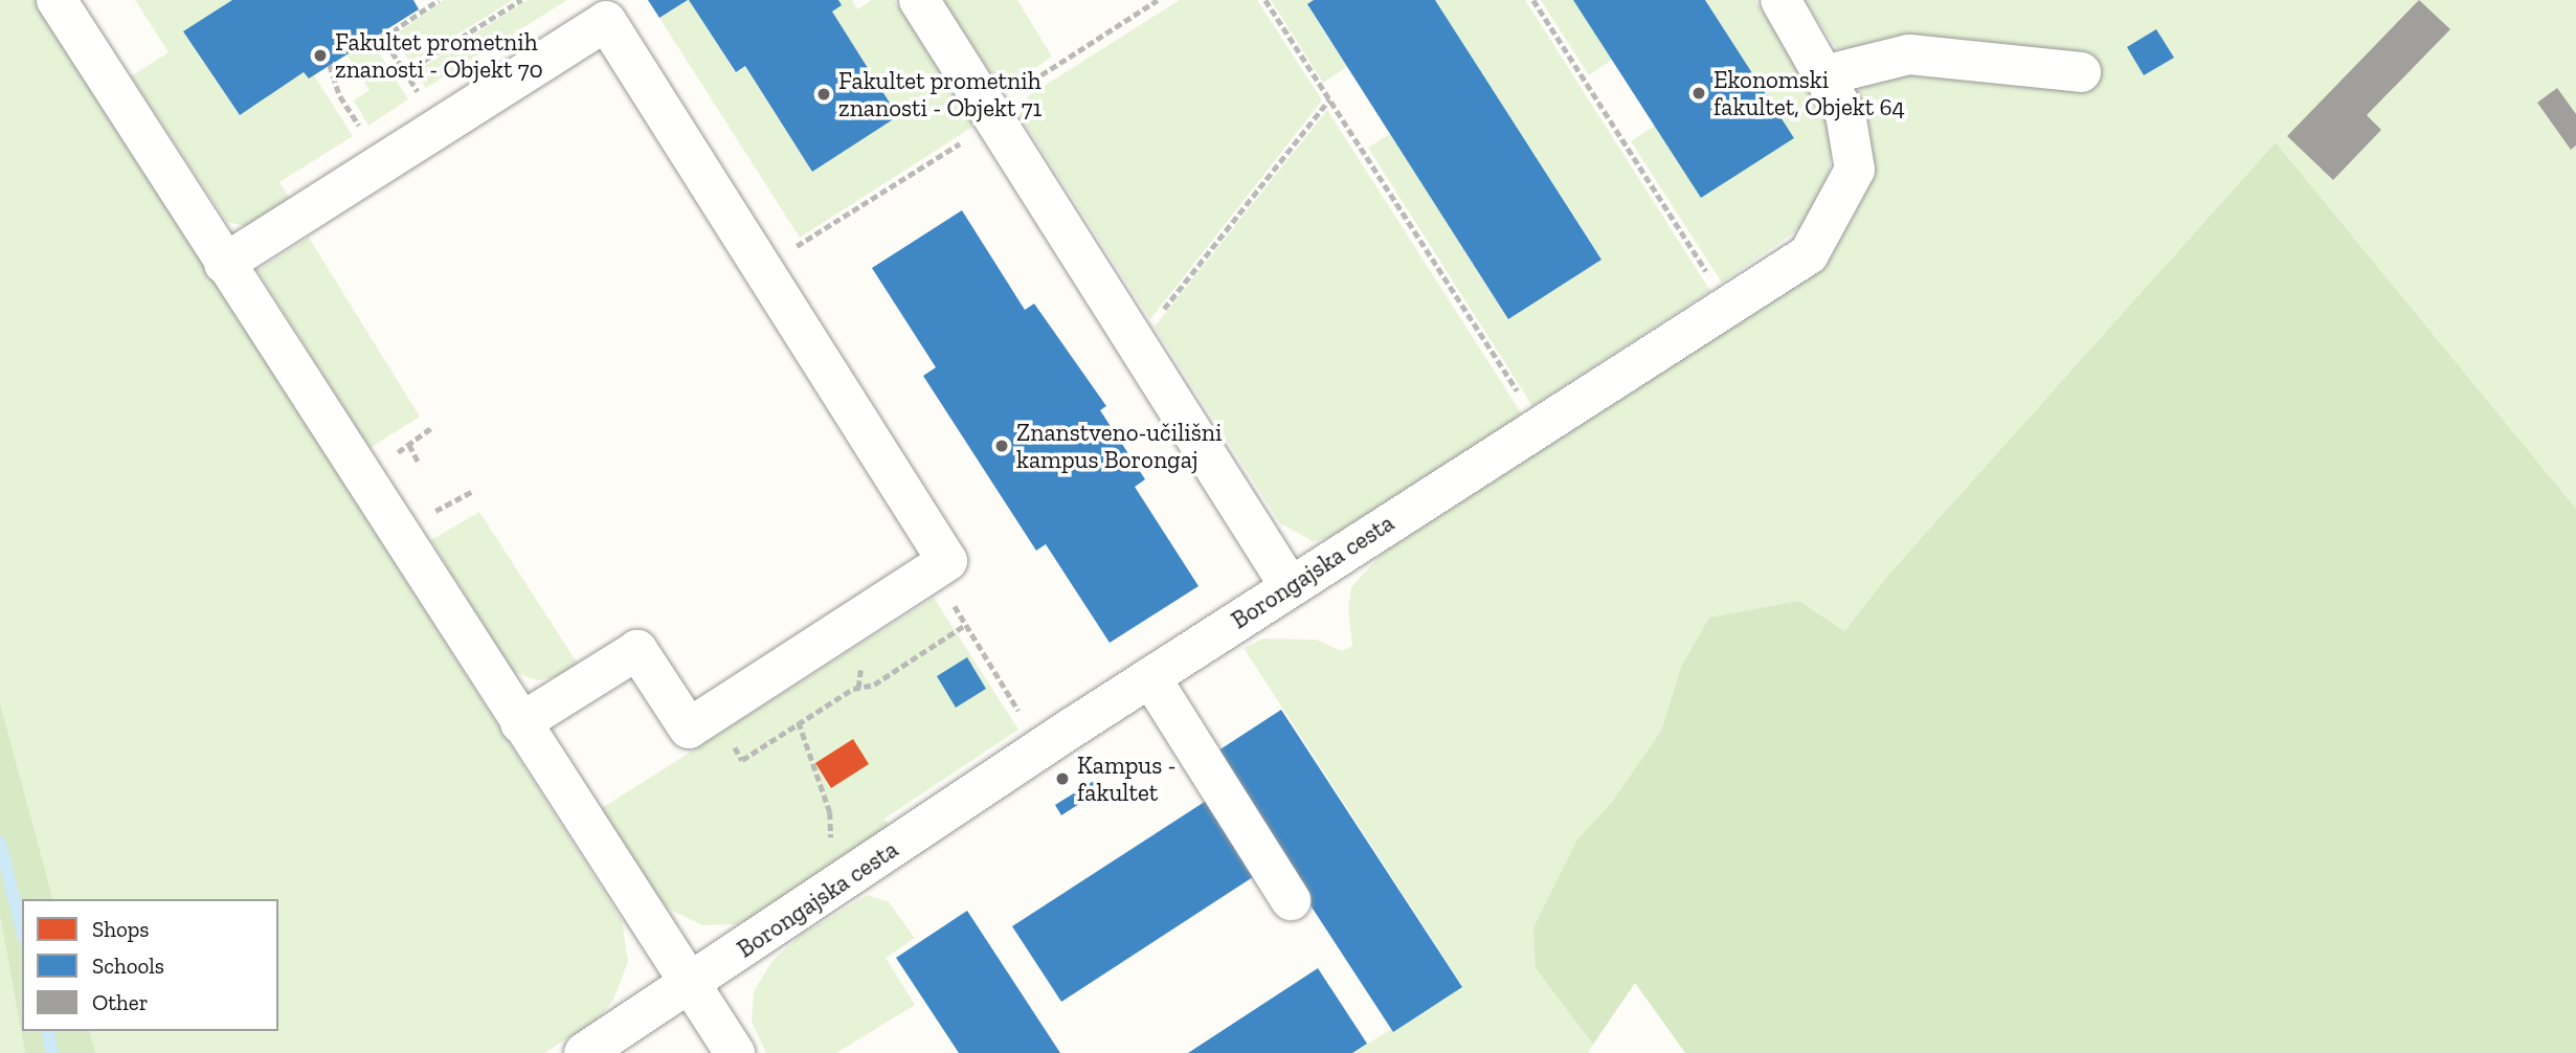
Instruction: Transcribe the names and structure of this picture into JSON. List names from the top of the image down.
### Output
{
  "streets": {
    "street": ["Borongajska cesta"]
  },
  "places": [
    "Fakultet prometnih znanosti - Objekt 70",
    "Ekonomski fakultet, Objekt 64",
    "Fakultet prometnih znanosti - Objekt 71",
    "Znanstveno-učilišni kampus Borongaj",
    "Kampus - fakultet"
  ],
  "legend": ["Shops", "Schools", "Other"]
}
